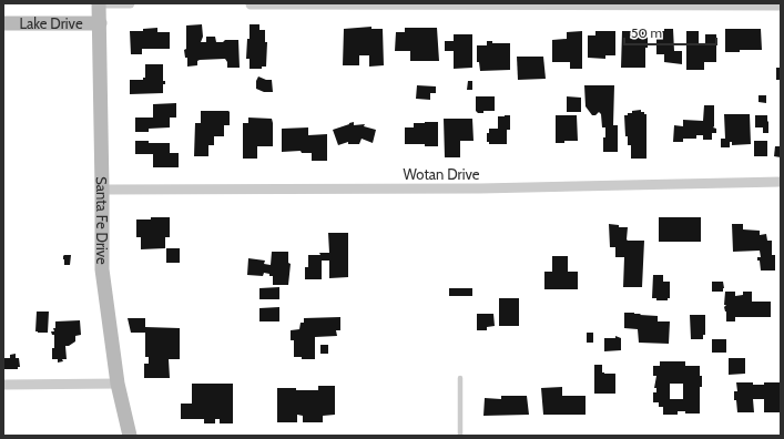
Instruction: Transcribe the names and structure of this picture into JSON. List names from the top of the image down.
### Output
{
  "streets": {
    "main road": ["Lake Drive", "Santa Fe Drive"],
    "street": ["Wotan Drive"]
  },
  "crossings": [
    ["Lake Drive", "Santa Fe Drive"],
    ["Wotan Drive", "Santa Fe Drive"]
  ],
  "scale_bar": "50 m"
}
